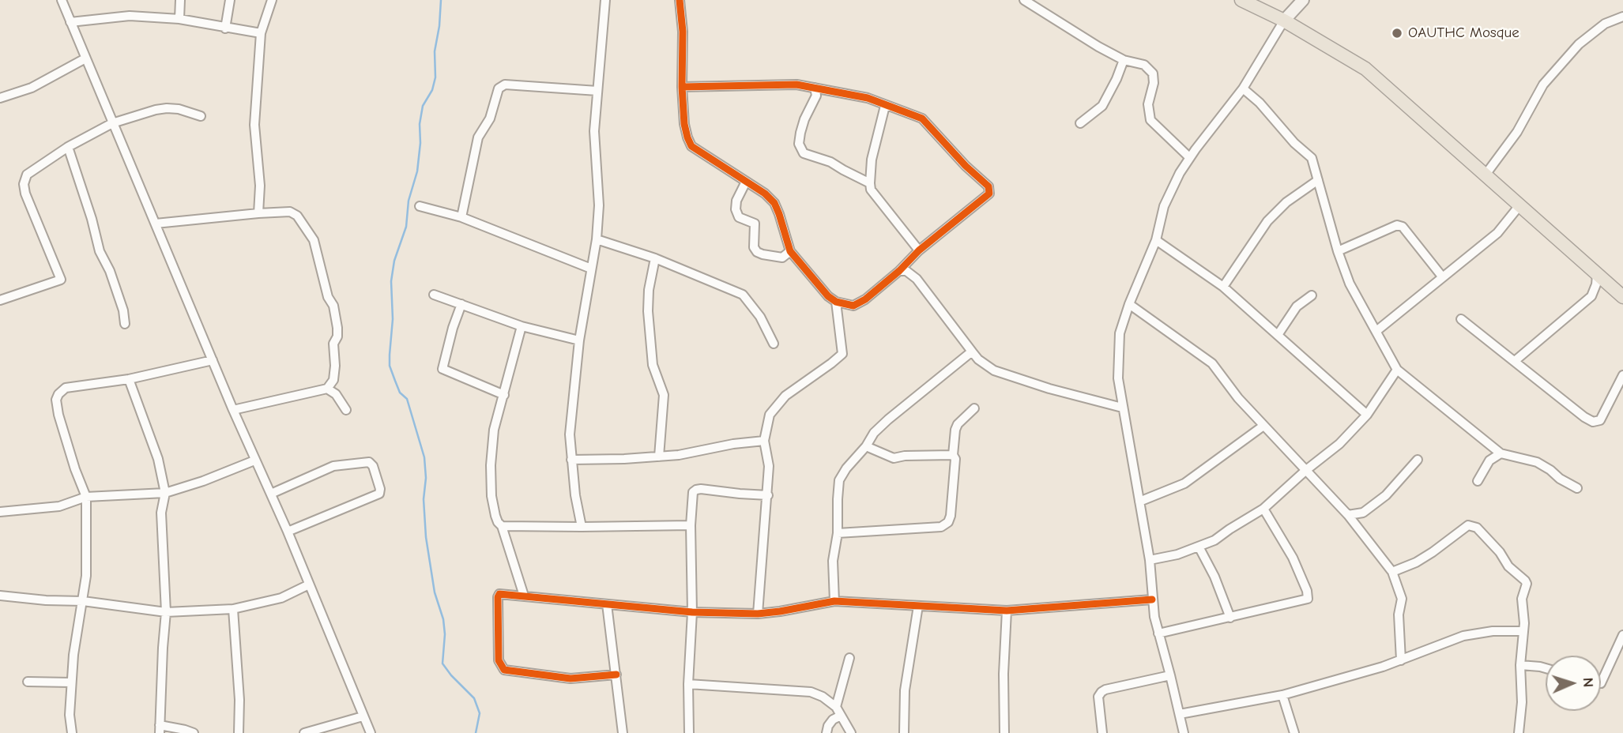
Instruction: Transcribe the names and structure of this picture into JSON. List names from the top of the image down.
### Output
{
  "places": ["OAUTHC Mosque"],
  "north": "right"
}
